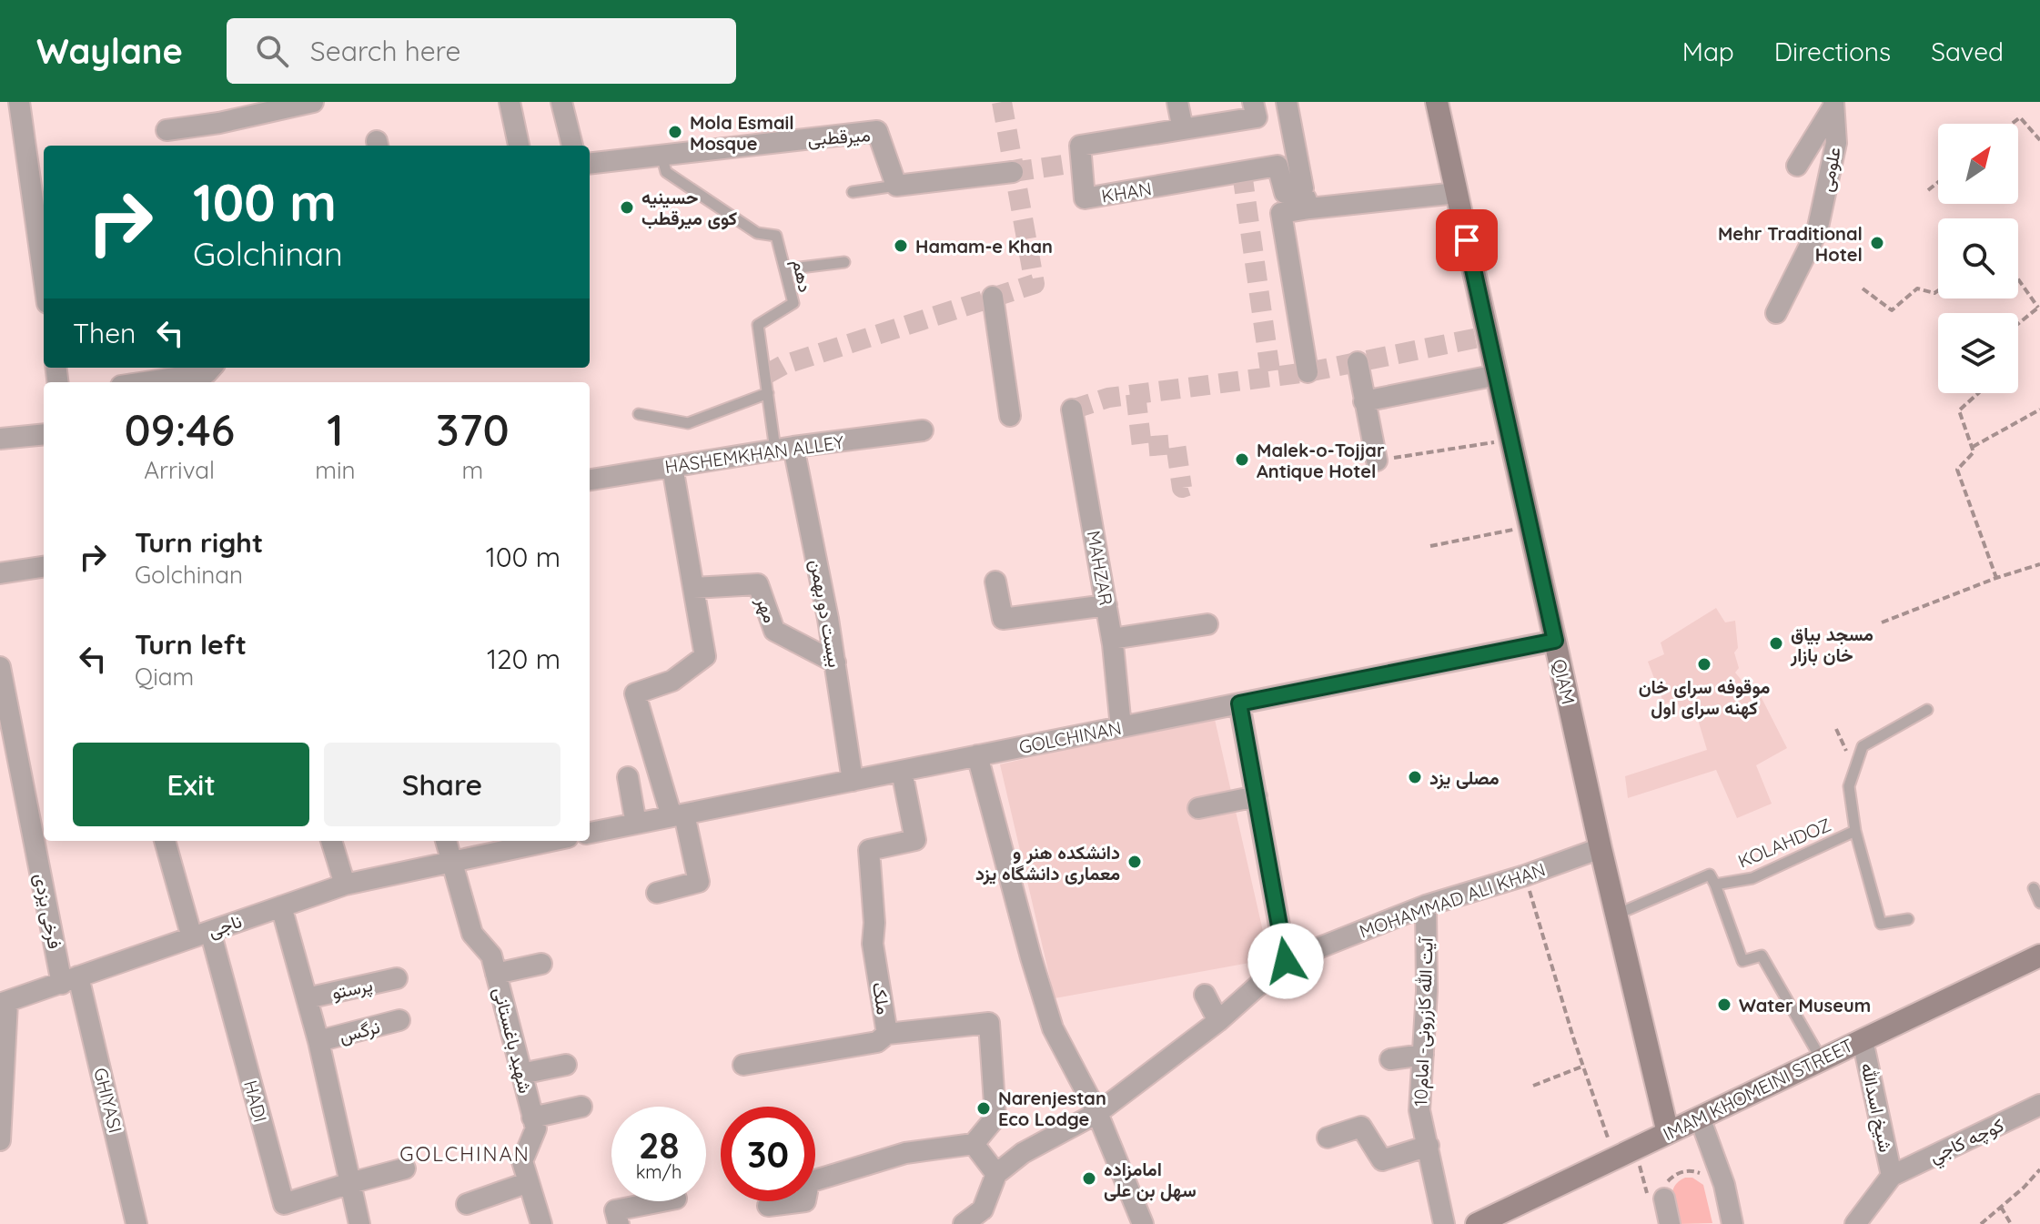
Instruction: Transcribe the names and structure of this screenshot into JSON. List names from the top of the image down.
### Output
{
  "streets": {
    "main road": ["QIAM", "IMAM KHOMEINI STREET"],
    "street": [
      "میرقطبی",
      "علومی",
      "KHAN",
      "HASHEMKHAN ALLEY",
      "MAHZAR",
      "مهر",
      "بیست دو بهمن",
      "GOLCHINAN",
      "MOHAMMAD ALI KHAN",
      "فرخی یزدی",
      "ناجی",
      "پرستو",
      "ملک",
      "آیت الله کازرونی- امام10",
      "نرگس",
      "شهید باغستانی",
      "GHIYASI",
      "HADI",
      "شیخ اسدالله",
      "کوچه کاجي"
    ],
    "lane": ["دهم", "KOLAHDOZ"]
  },
  "crossings": [
    ["میرقطبی", "دهم"],
    ["دهم", "HASHEMKHAN ALLEY"],
    ["دهم", "بیست دو بهمن"],
    ["HASHEMKHAN ALLEY", "بیست دو بهمن"],
    ["MAHZAR", "GOLCHINAN"],
    ["مهر", "بیست دو بهمن"],
    ["بیست دو بهمن", "GOLCHINAN"],
    ["QIAM", "GOLCHINAN"],
    ["QIAM", "KOLAHDOZ"],
    ["QIAM", "MOHAMMAD ALI KHAN"],
    ["QIAM", "IMAM KHOMEINI STREET"],
    ["GOLCHINAN", "ملک"],
    ["MOHAMMAD ALI KHAN", "آیت الله کازرونی- امام10"],
    ["فرخی یزدی", "ناجی"],
    ["فرخی یزدی", "GHIYASI"],
    ["ناجی", "شهید باغستانی"],
    ["ناجی", "GHIYASI"],
    ["ناجی", "HADI"],
    ["IMAM KHOMEINI STREET", "شیخ اسدالله"],
    ["شیخ اسدالله", "کوچه کاجي"]
  ],
  "districts": ["GOLCHINAN"],
  "places": [
    "Mola Esmail Mosque",
    "حسینیه کوی میرقطب",
    "Mehr Traditional Hotel",
    "Hamam-e Khan",
    "Malek-o-Tojjar Antique Hotel",
    "مسجد بیاق خان بازار",
    "موقوفه سرای خان کهنه سرای اول",
    "مصلی یزد",
    "دانشکده هنر و معماری دانشگاه یزد",
    "Water Museum",
    "Narenjestan Eco Lodge",
    "امامزاده سهل بن علی"
  ],
  "north": "top right",
  "page": {
    "header": "Waylane",
    "search": "Search here",
    "nav": ["Map", "Directions", "Saved"],
    "turn": ["100 m", "Golchinan"],
    "then": "Then",
    "eta": [
      "09:46",
      "Arrival",
      "1",
      "min",
      "370",
      "m"
    ],
    "list": [
      {
        "name": "Turn right",
        "note": "Golchinan",
        "value": "100 m"
      },
      {
        "name": "Turn left",
        "note": "Qiam",
        "value": "120 m"
      }
    ],
    "buttons": ["Exit", "Share"],
    "speed": "28 km/h",
    "limit": "30"
  }
}
